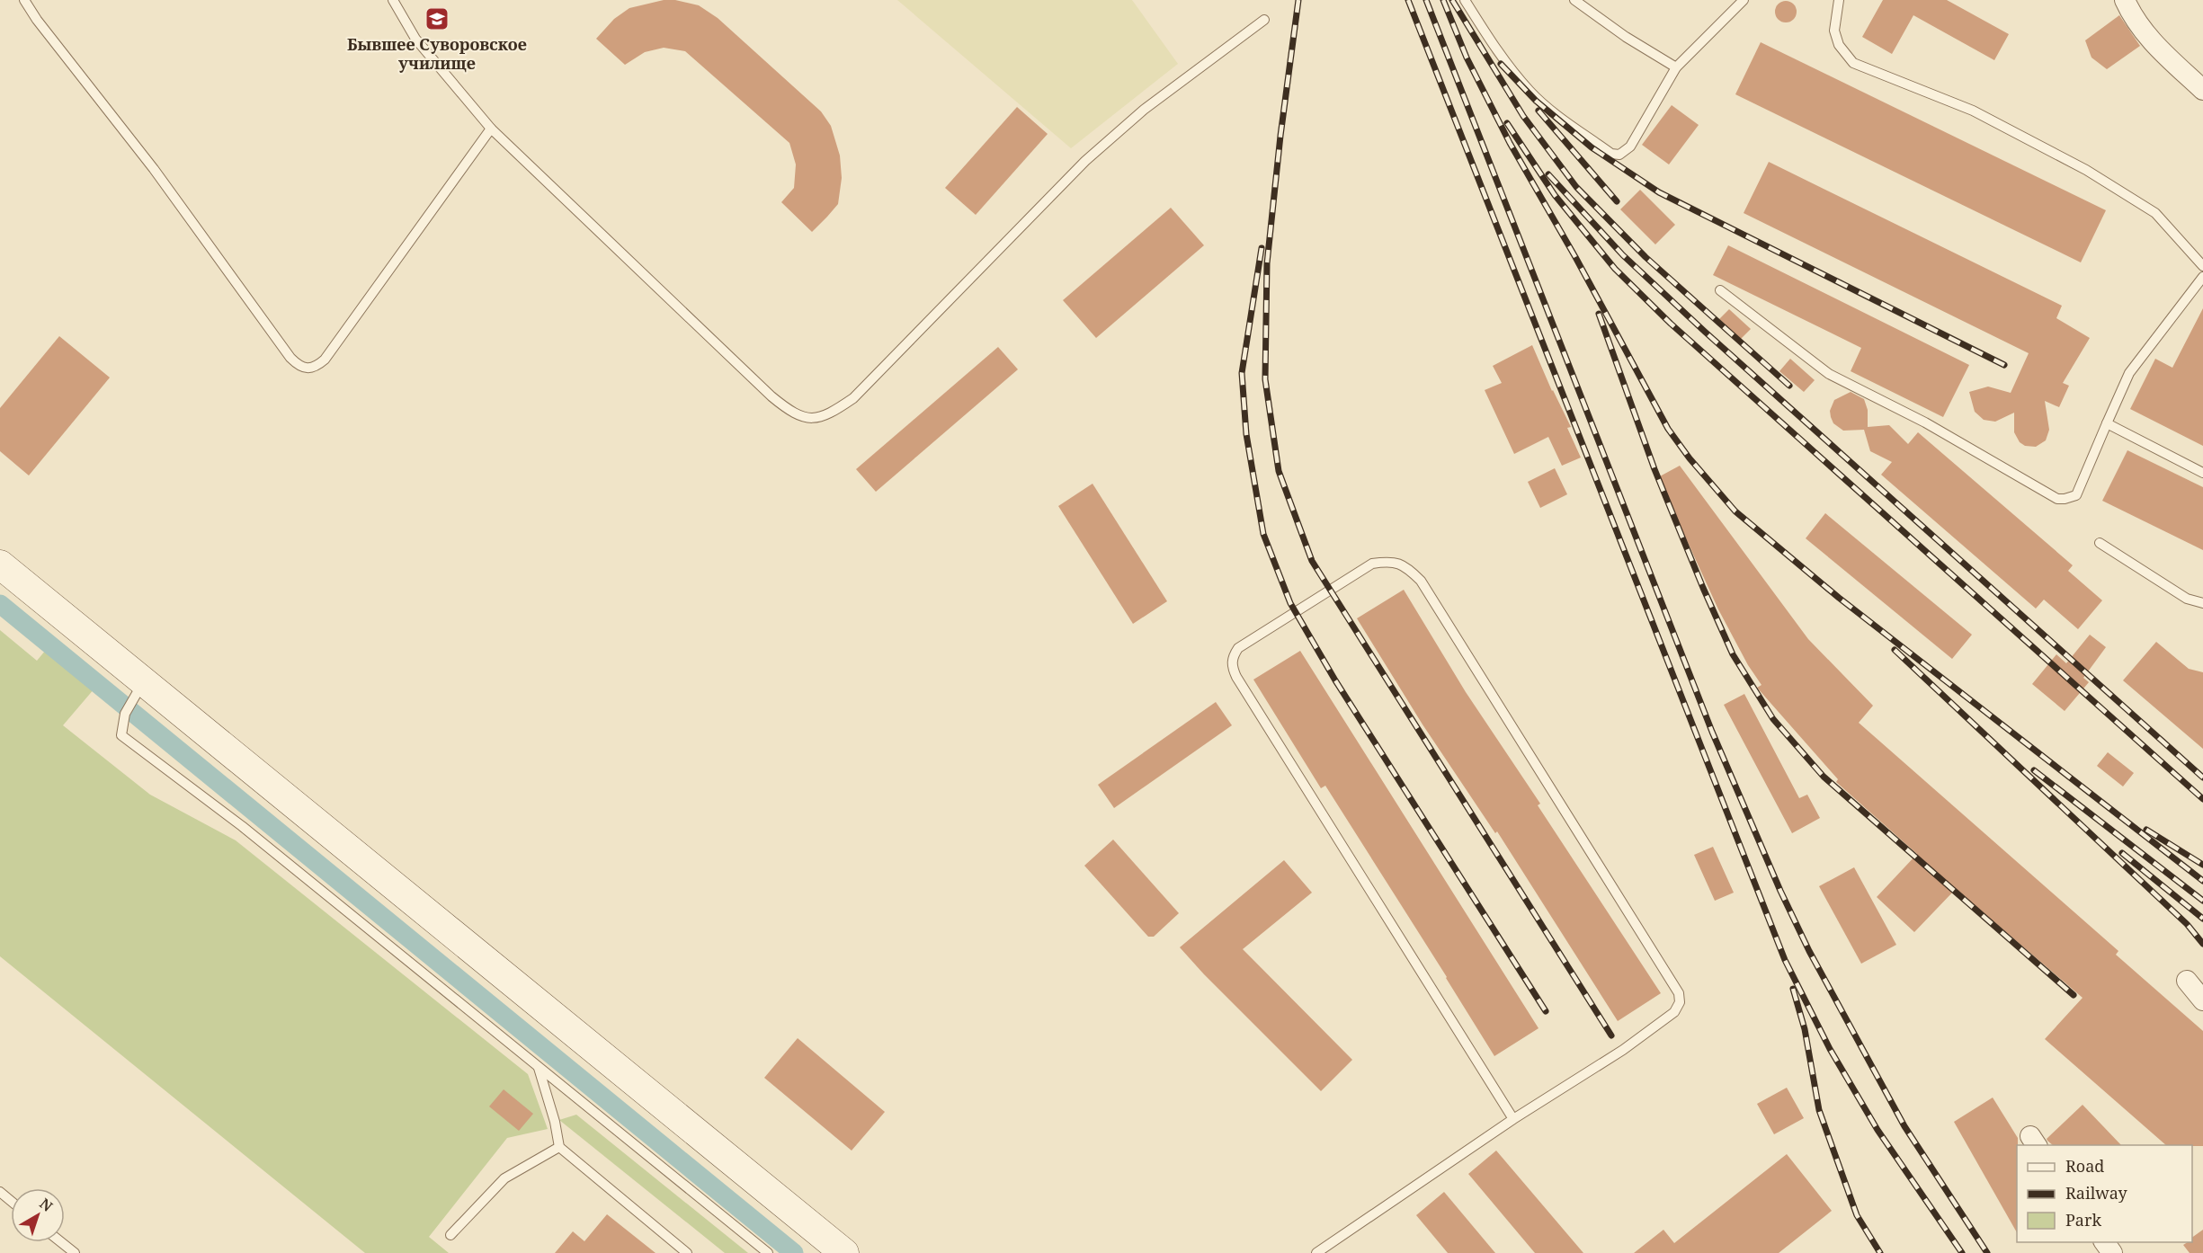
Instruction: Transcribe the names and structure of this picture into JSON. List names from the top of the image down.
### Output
{
  "places": {
    "school or university": ["Бывшее Суворовское училище"]
  },
  "legend": ["Road", "Railway", "Park"],
  "north": "top right"
}
